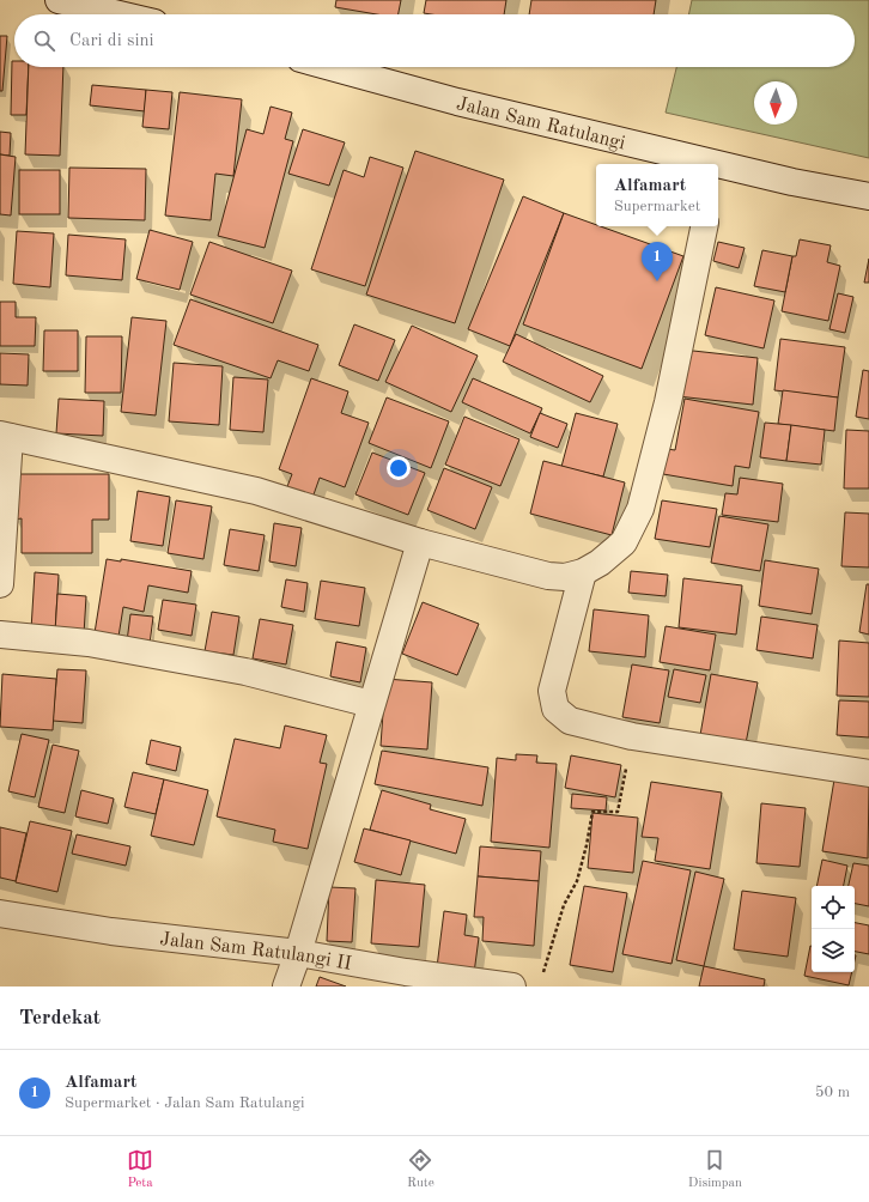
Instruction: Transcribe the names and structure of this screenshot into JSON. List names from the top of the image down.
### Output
{
  "streets": {
    "street": ["Jalan Sam Ratulangi", "Jalan Sam Ratulangi II"]
  },
  "north": "bottom",
  "page": {
    "search": "Cari di sini",
    "popup": ["Alfamart", "Supermarket"],
    "pins": "1",
    "heading": "Terdekat",
    "list": [
      {
        "mark": "1",
        "name": "Alfamart",
        "note": "Supermarket · Jalan Sam Ratulangi",
        "value": "50 m"
      }
    ],
    "nav": ["Peta", "Rute", "Disimpan"]
  }
}
